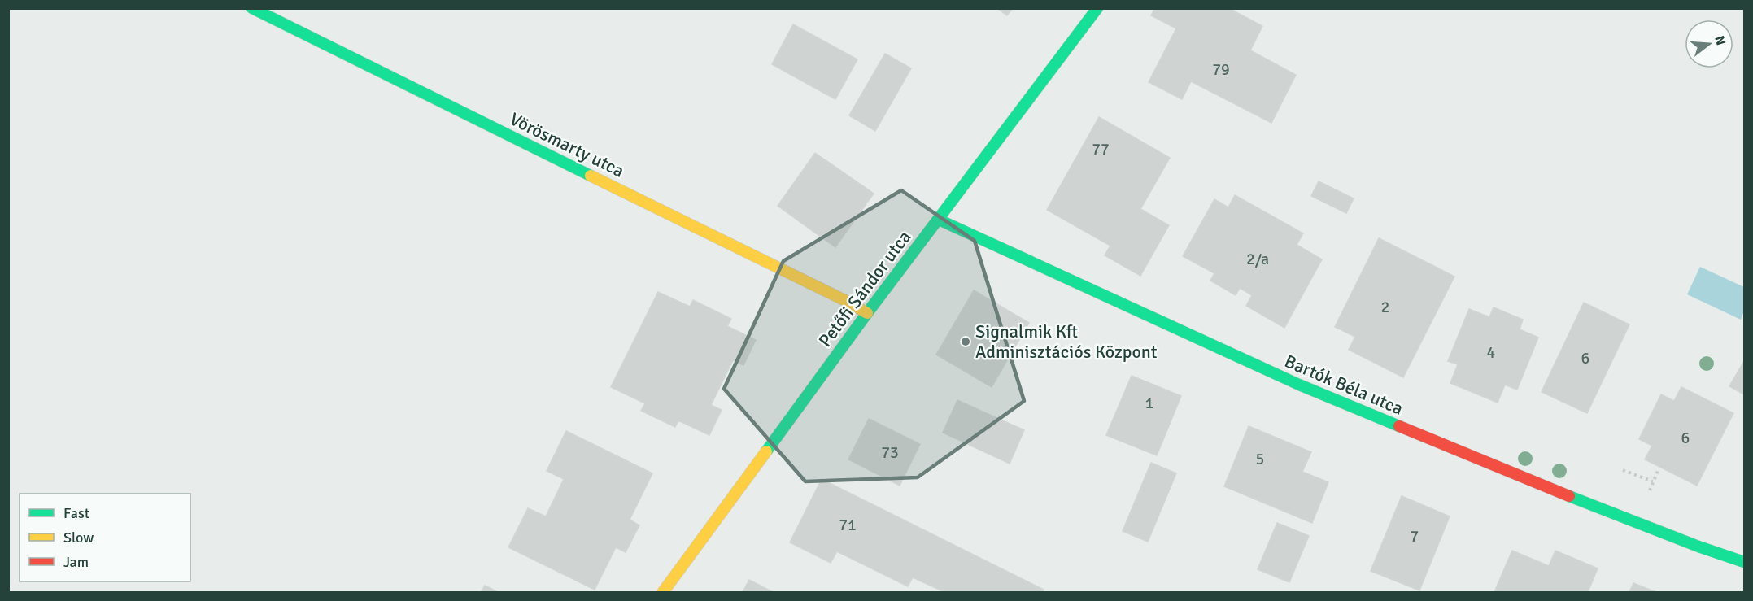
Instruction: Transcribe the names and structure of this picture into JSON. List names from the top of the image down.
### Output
{
  "streets": {
    "street": ["Vörösmarty utca", "Petőfi Sándor utca", "Bartók Béla utca"]
  },
  "crossings": [
    ["Vörösmarty utca", "Petőfi Sándor utca"],
    ["Petőfi Sándor utca", "Bartók Béla utca"]
  ],
  "places": ["Signalmik Kft Adminisztációs Központ"],
  "house_numbers": [
    "79",
    "77",
    "2/a",
    "2",
    "4",
    "6",
    "1",
    "6",
    "73",
    "5",
    "71",
    "7"
  ],
  "legend": ["Fast", "Slow", "Jam"],
  "north": "right"
}
